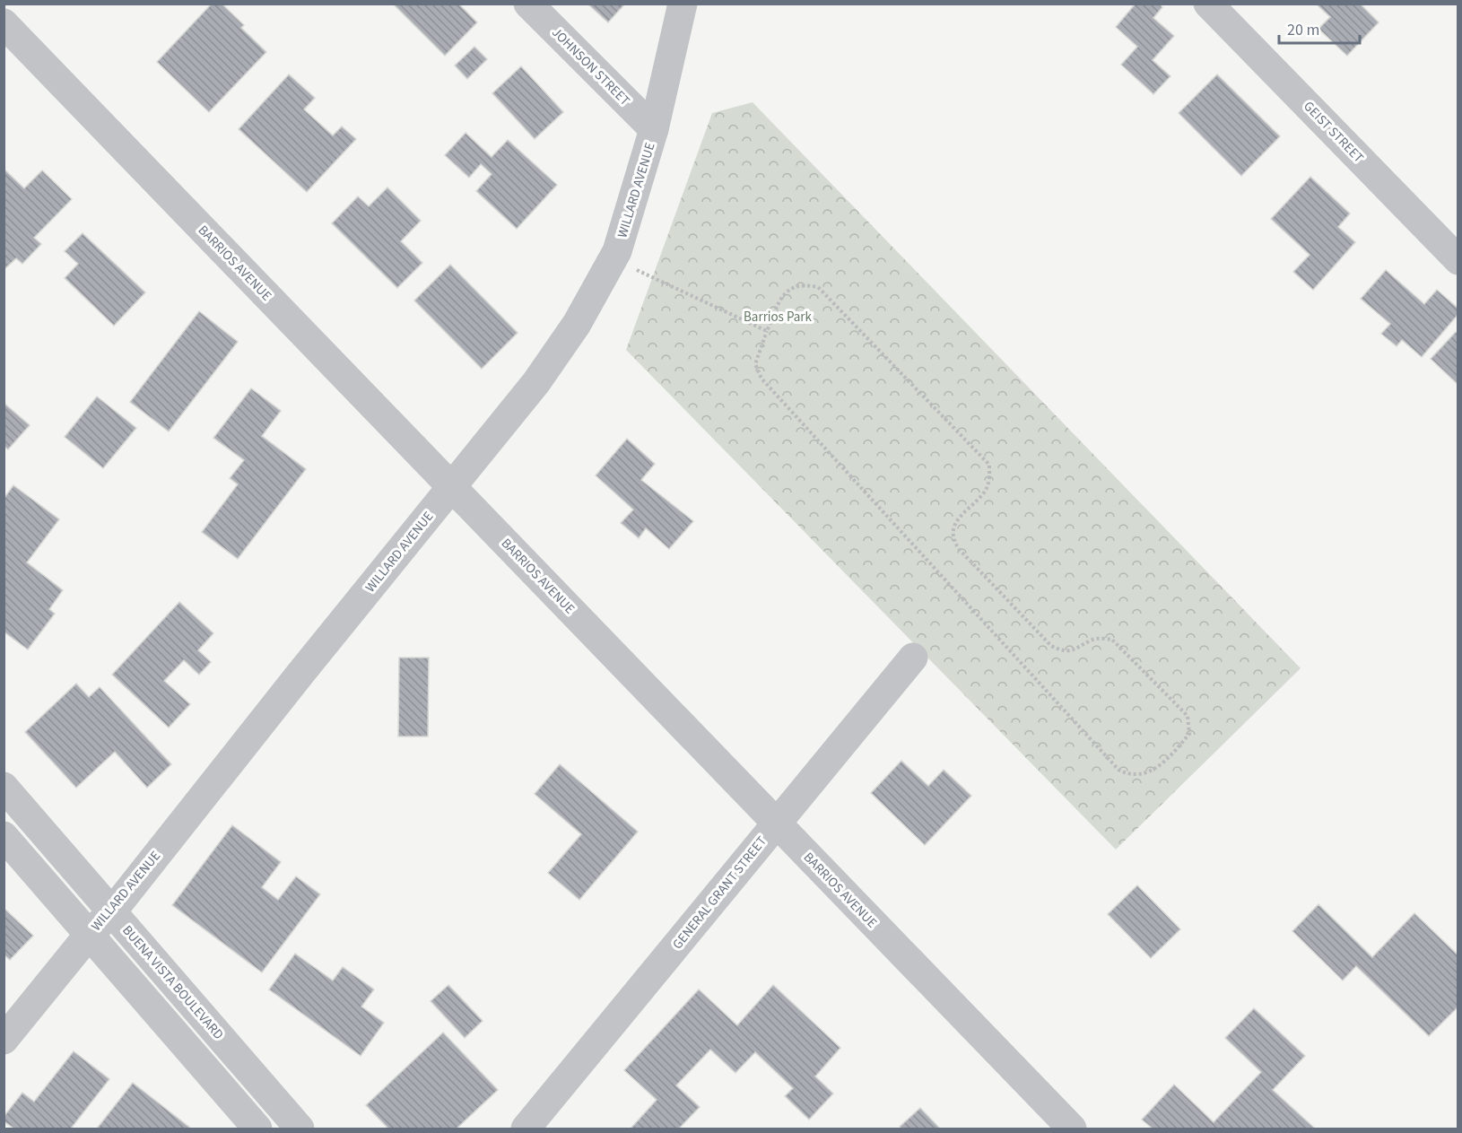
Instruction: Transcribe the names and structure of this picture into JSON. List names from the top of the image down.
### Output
{
  "streets": {
    "street": [
      "JOHNSON STREET",
      "GEIST STREET",
      "WILLARD AVENUE",
      "BARRIOS AVENUE",
      "GENERAL GRANT STREET",
      "BUENA VISTA BOULEVARD"
    ]
  },
  "crossings": [
    ["JOHNSON STREET", "WILLARD AVENUE"],
    ["WILLARD AVENUE", "BARRIOS AVENUE"],
    ["WILLARD AVENUE", "BUENA VISTA BOULEVARD"],
    ["BARRIOS AVENUE", "GENERAL GRANT STREET"]
  ],
  "parks": ["Barrios Park"],
  "scale_bar": "20 m"
}
